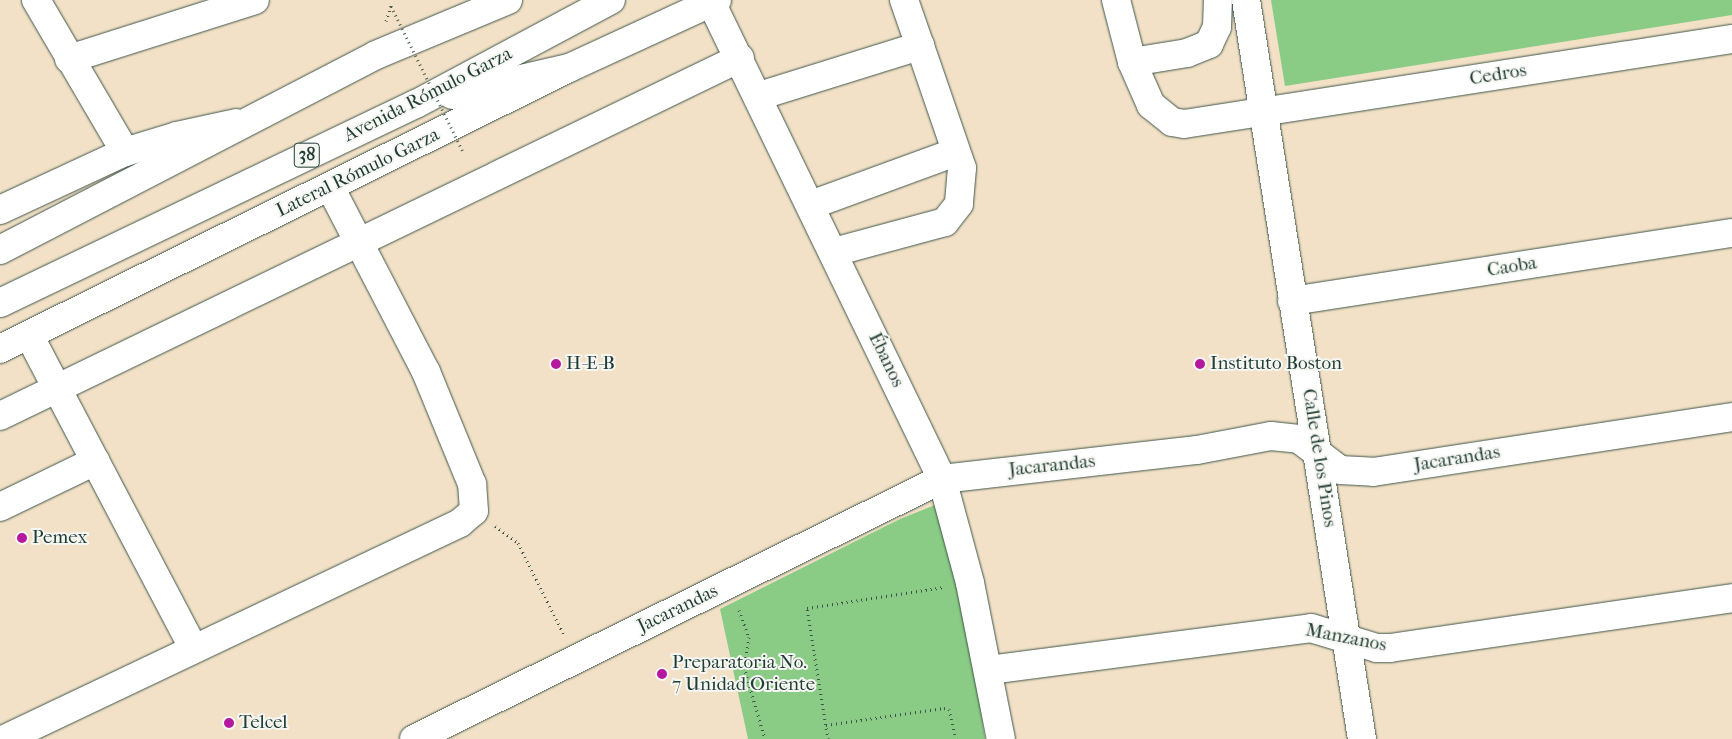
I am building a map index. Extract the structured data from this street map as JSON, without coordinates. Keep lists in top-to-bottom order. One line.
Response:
{"streets":{"street":["Cedros","Avenida Rómulo Garza","38","Lateral Rómulo Garza","Caoba","Ébanos","Calle de los Pinos","Jacarandas","Manzanos"]},"crossings":[["Cedros","Calle de los Pinos"],["Lateral Rómulo Garza","Ébanos"],["Caoba","Calle de los Pinos"],["Ébanos","Jacarandas"],["Ébanos","Manzanos"],["Calle de los Pinos","Jacarandas"],["Calle de los Pinos","Manzanos"]],"places":["H-E-B","Instituto Boston","Pemex","Preparatoria No. 7 Unidad Oriente","Telcel"]}
